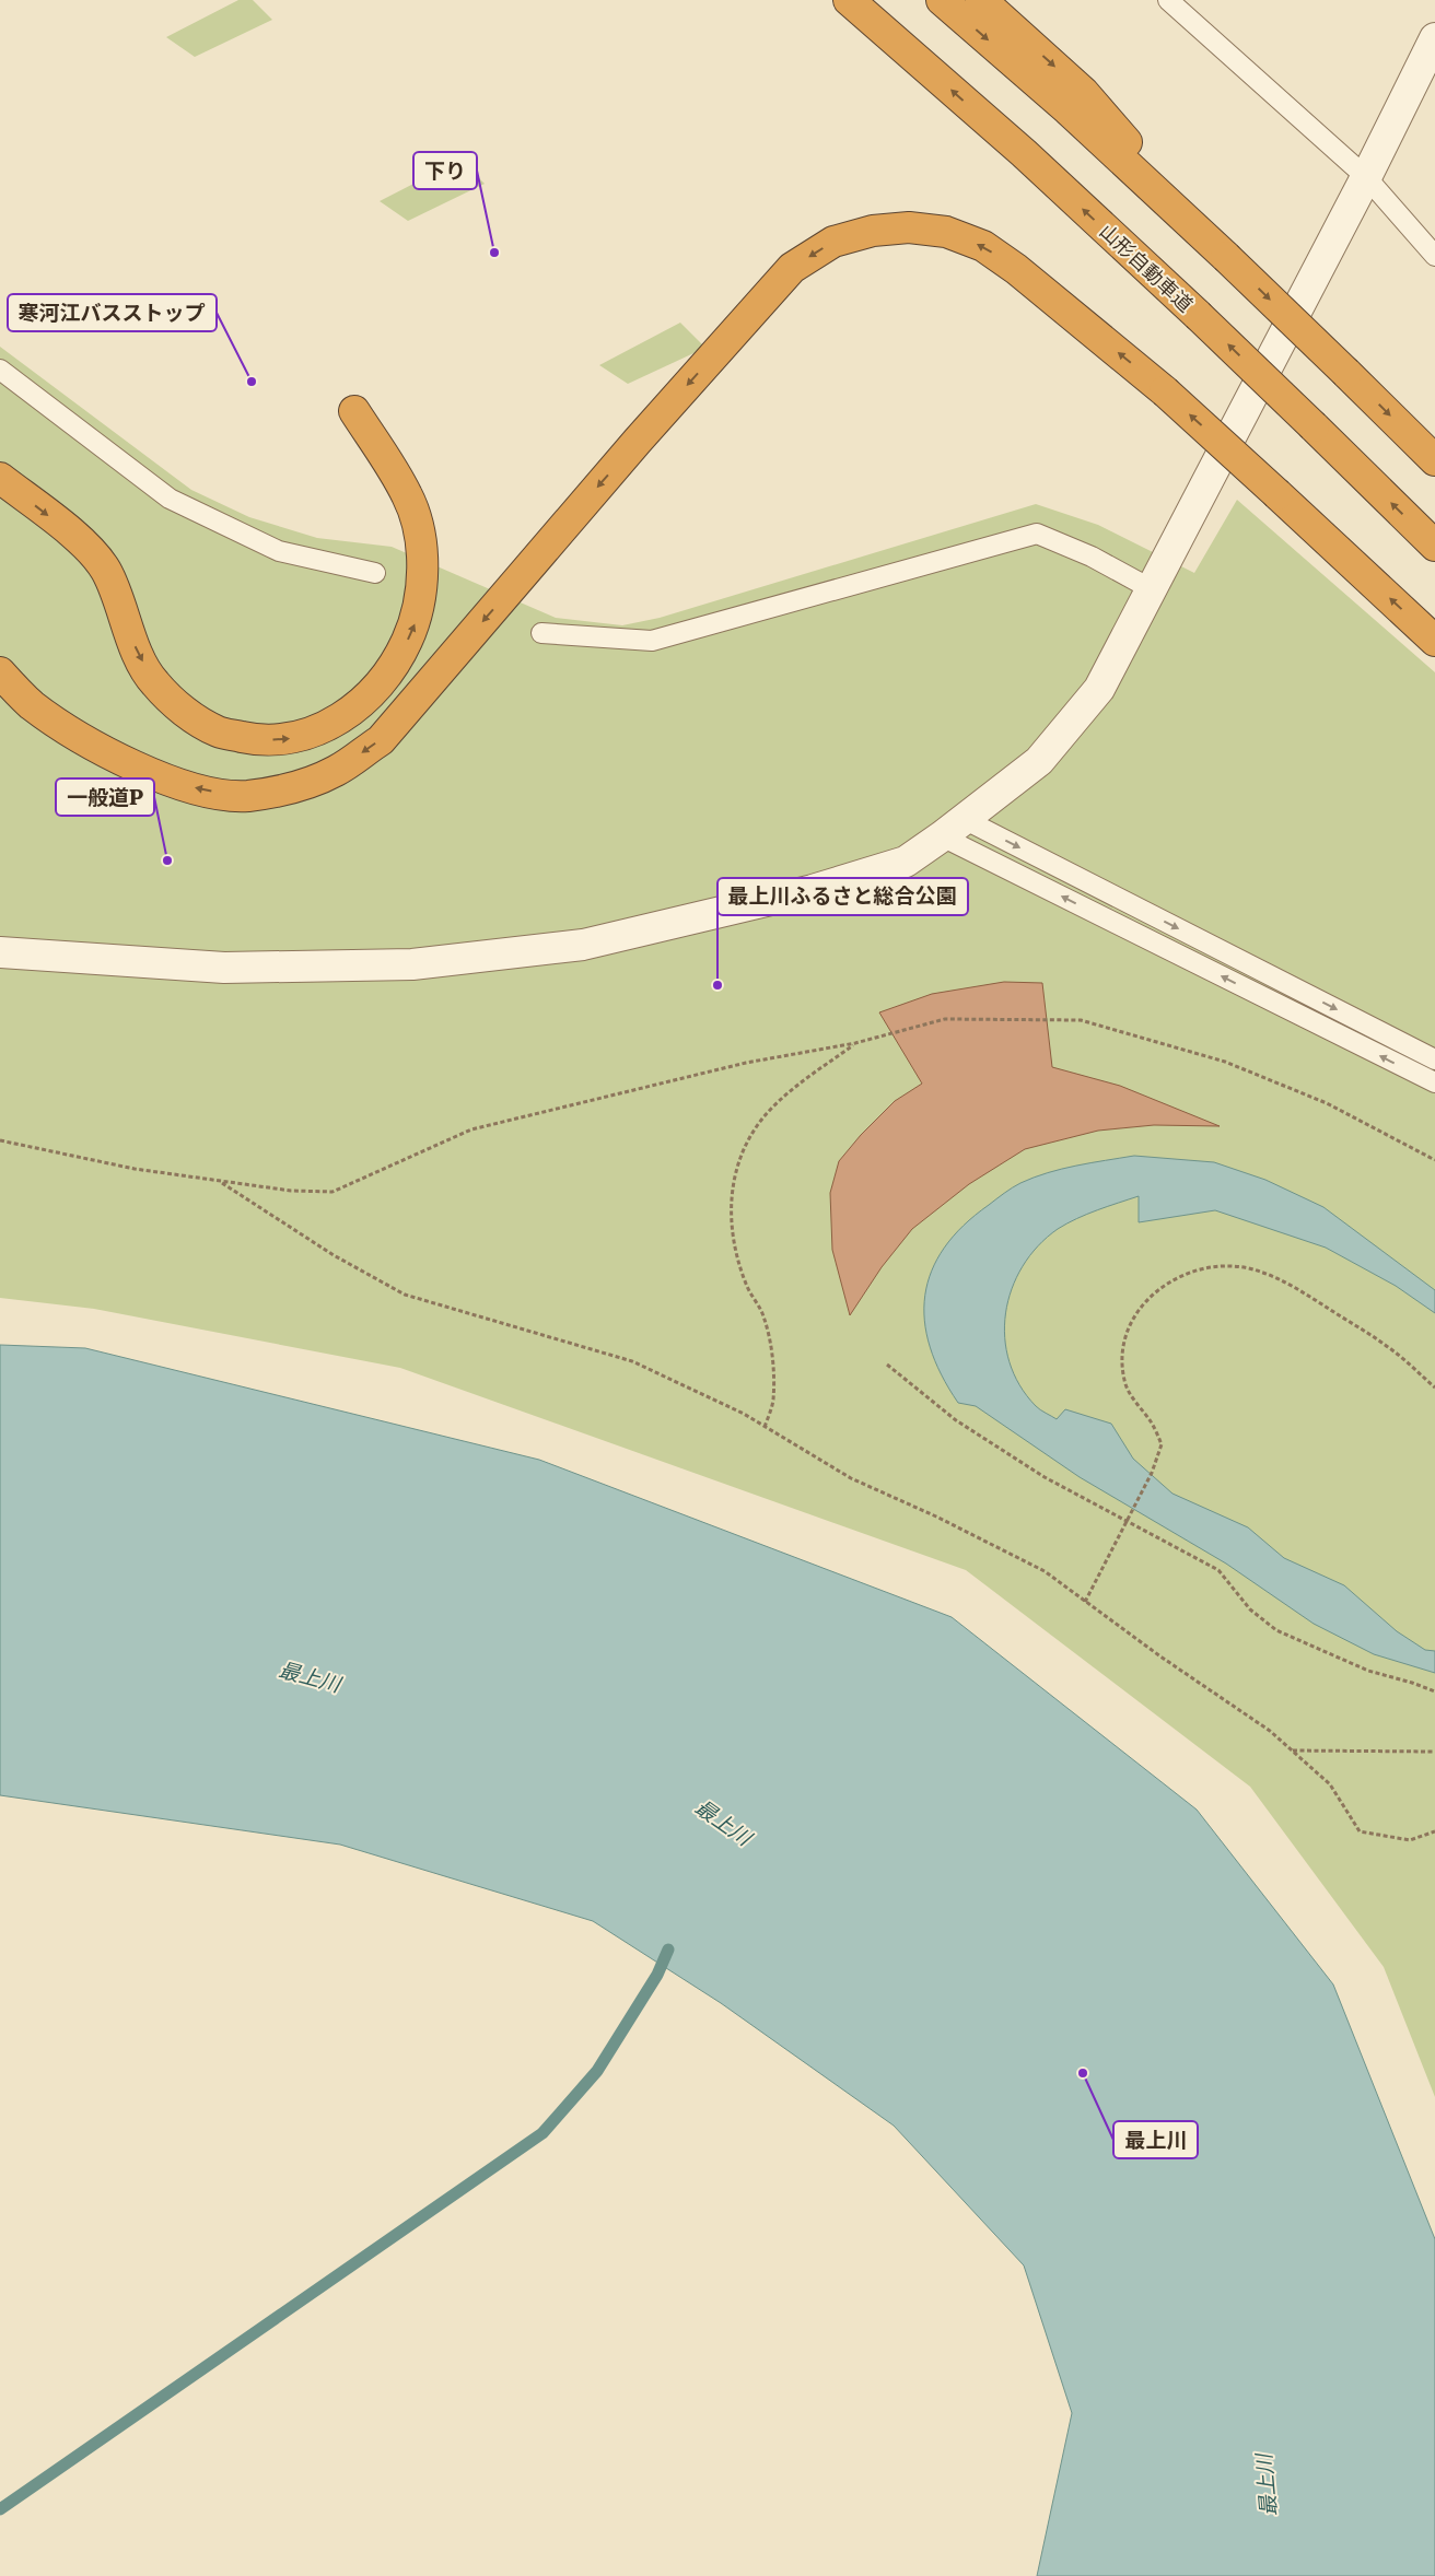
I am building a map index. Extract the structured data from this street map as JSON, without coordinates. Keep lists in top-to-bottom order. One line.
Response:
{"streets":{"highway":["山形自動車道"]},"water":["最上川"],"places":["下り","寒河江バスストップ","一般道P","最上川ふるさと総合公園","最上川"]}
